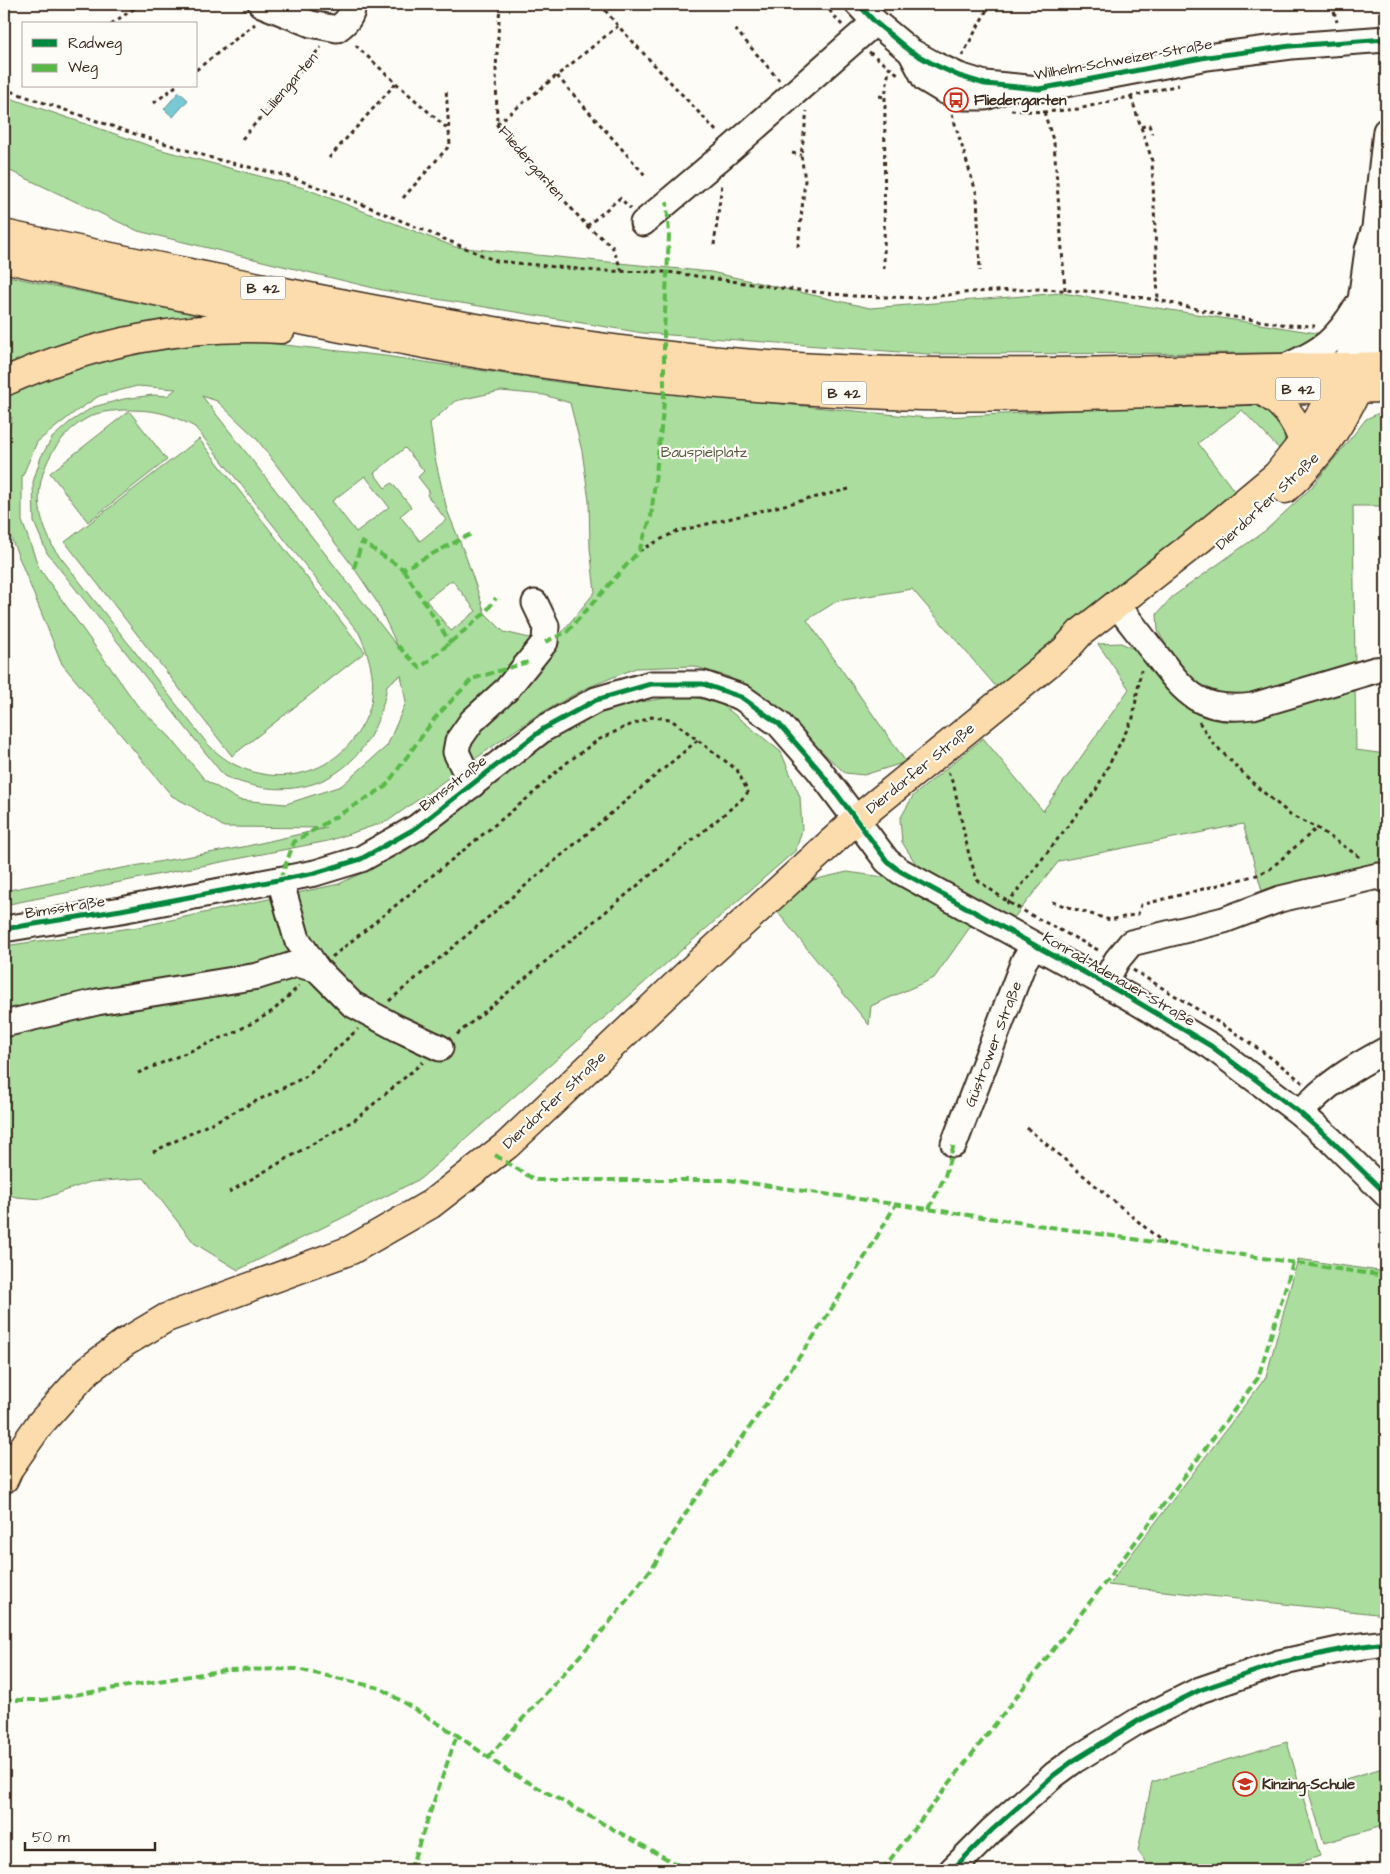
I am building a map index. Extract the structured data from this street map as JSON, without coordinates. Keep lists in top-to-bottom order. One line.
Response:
{"streets":{"main road":["B 42","Dierdorfer Straße"],"street":["Wilhelm-Schweizer-Straße","Bimsstraße","Konrad-Adenauer-Straße","Güstrower Straße"],"path":["Liliengarten","Fliedergarten"]},"crossings":[["B 42","Dierdorfer Straße"],["Dierdorfer Straße","Bimsstraße"],["Dierdorfer Straße","Konrad-Adenauer-Straße"],["Bimsstraße","Konrad-Adenauer-Straße"],["Konrad-Adenauer-Straße","Güstrower Straße"]],"parks":["Bauspielplatz"],"places":{"bus stop":["Fliedergarten"],"school or university":["Kinzing-Schule"]},"legend":["Radweg","Weg"],"scale_bar":"50 m"}
